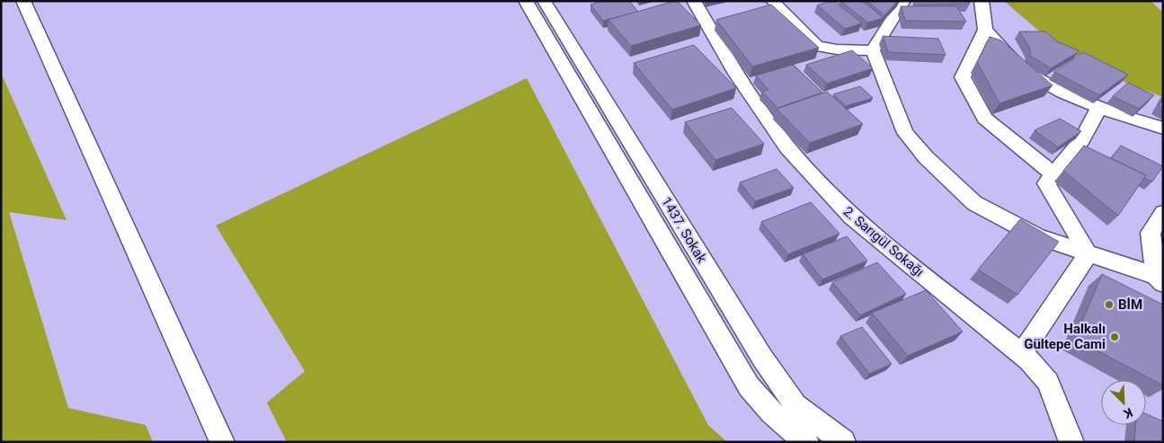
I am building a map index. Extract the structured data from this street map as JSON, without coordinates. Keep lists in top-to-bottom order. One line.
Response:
{"streets":{"street":["1437. Sokak","2. Sarıgül Sokağı"]},"places":["BİM","Halkalı Gültepe Cami"],"north":"bottom right"}
